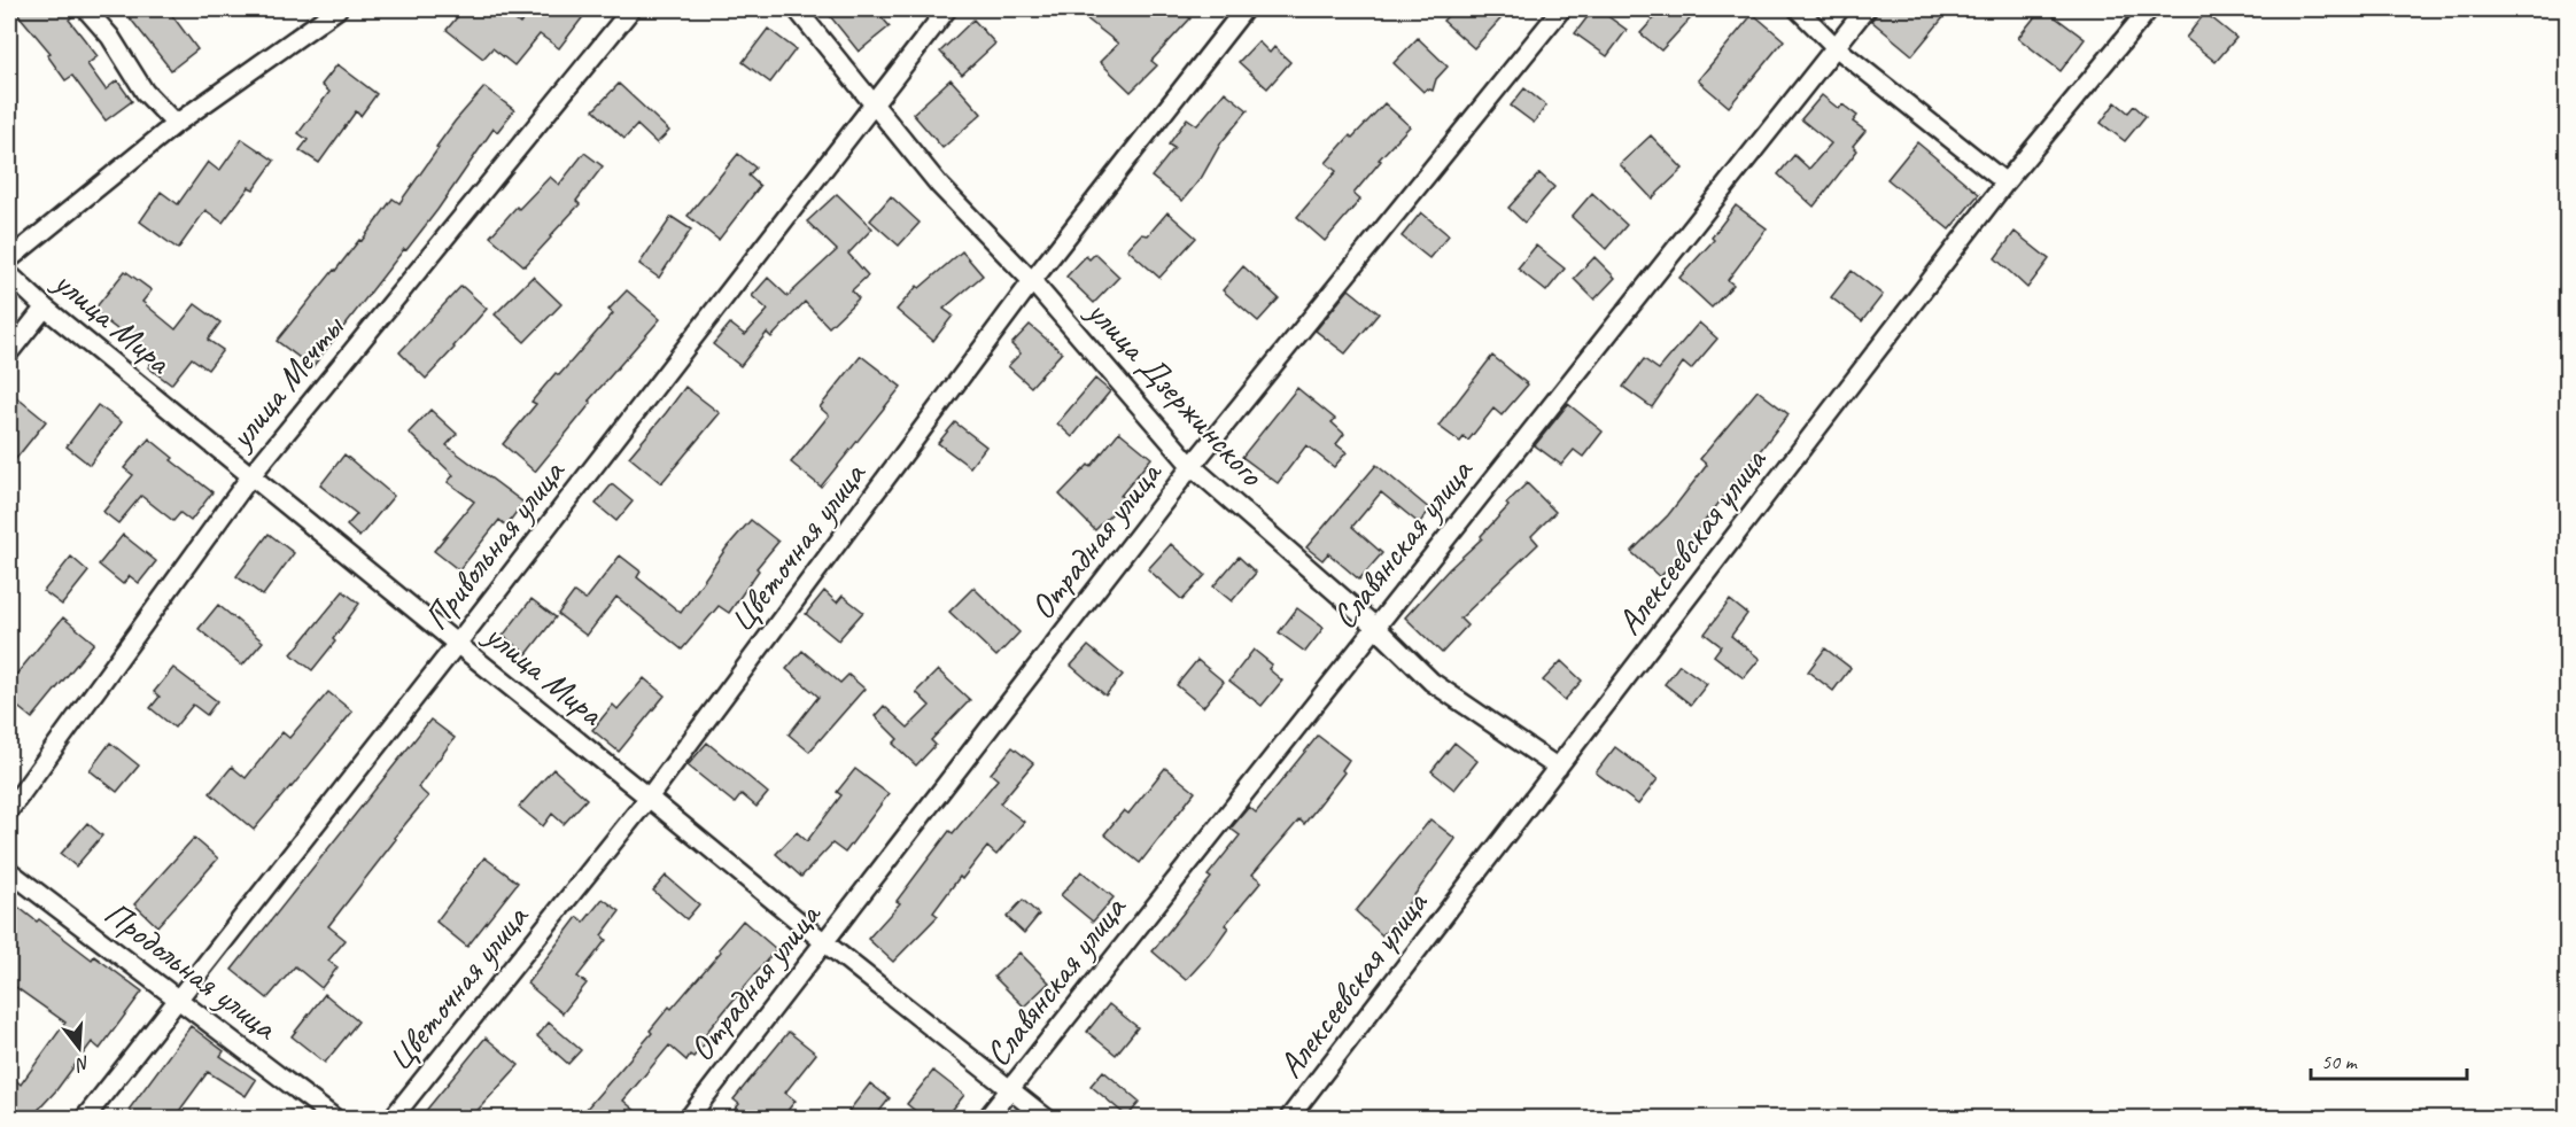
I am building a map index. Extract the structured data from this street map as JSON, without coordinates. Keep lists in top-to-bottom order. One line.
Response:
{"streets":{"street":["улица Мира","улица Мечты","улица Дзержинского","Отрадная улица","Алексеевская улица","Славянская улица","Привольная улица","Цветочная улица","Продольная улица"]},"crossings":[["улица Мира","улица Мечты"],["улица Мира","Отрадная улица"],["улица Мира","Славянская улица"],["улица Мира","Привольная улица"],["улица Мира","Цветочная улица"],["улица Дзержинского","Отрадная улица"],["улица Дзержинского","Алексеевская улица"],["улица Дзержинского","Славянская улица"],["улица Дзержинского","Привольная улица"],["улица Дзержинского","Цветочная улица"],["Привольная улица","Продольная улица"]],"scale_bar":"50 m","north":"bottom"}
